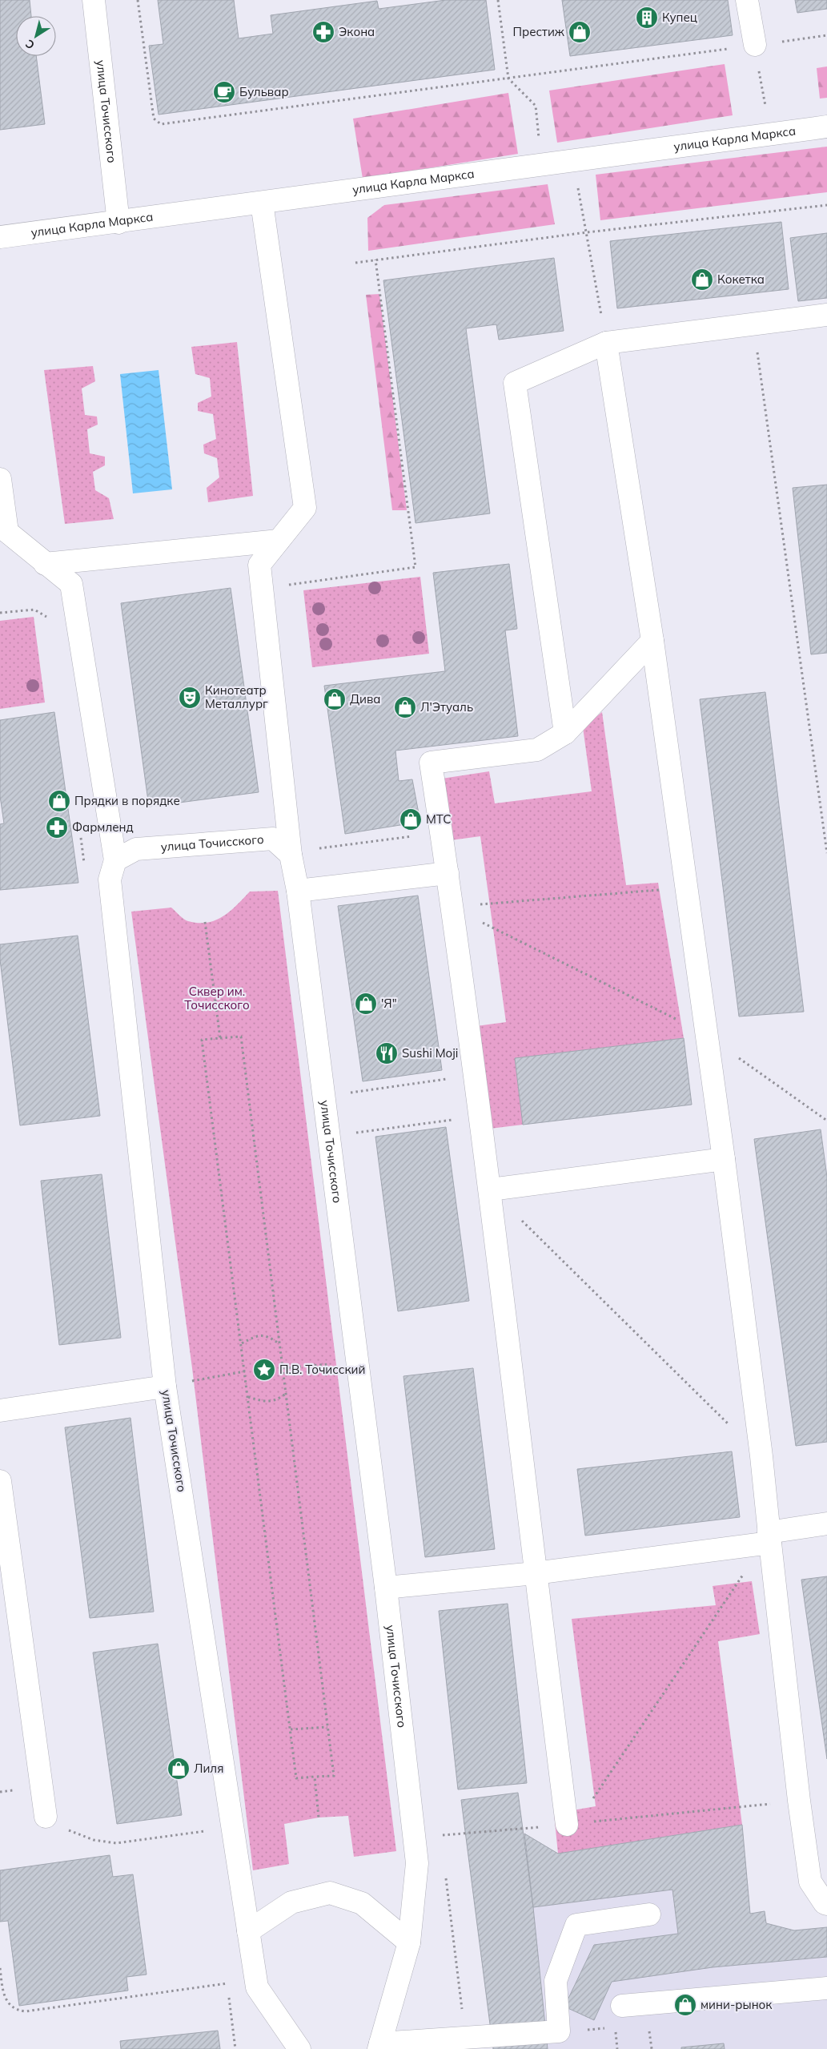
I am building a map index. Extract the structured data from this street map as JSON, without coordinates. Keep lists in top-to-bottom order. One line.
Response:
{"streets":{"street":["улица Точисского","улица Карла Маркса"]},"crossings":[["улица Точисского","улица Карла Маркса"]],"parks":["Сквер им. Точисского"],"places":{"building":["Купец"],"pharmacy":["Экона","Фармленд"],"shop":["Престиж","Кокетка","Дива","Л'Этуаль","Прядки в порядке","МТС","'Я\"","Лиля","мини-рынок"],"cafe":["Бульвар"],"theatre":["Кинотеатр Металлург"],"restaurant":["Sushi Moji"],"place":["П.В. Точисский"]},"north":"bottom left"}
